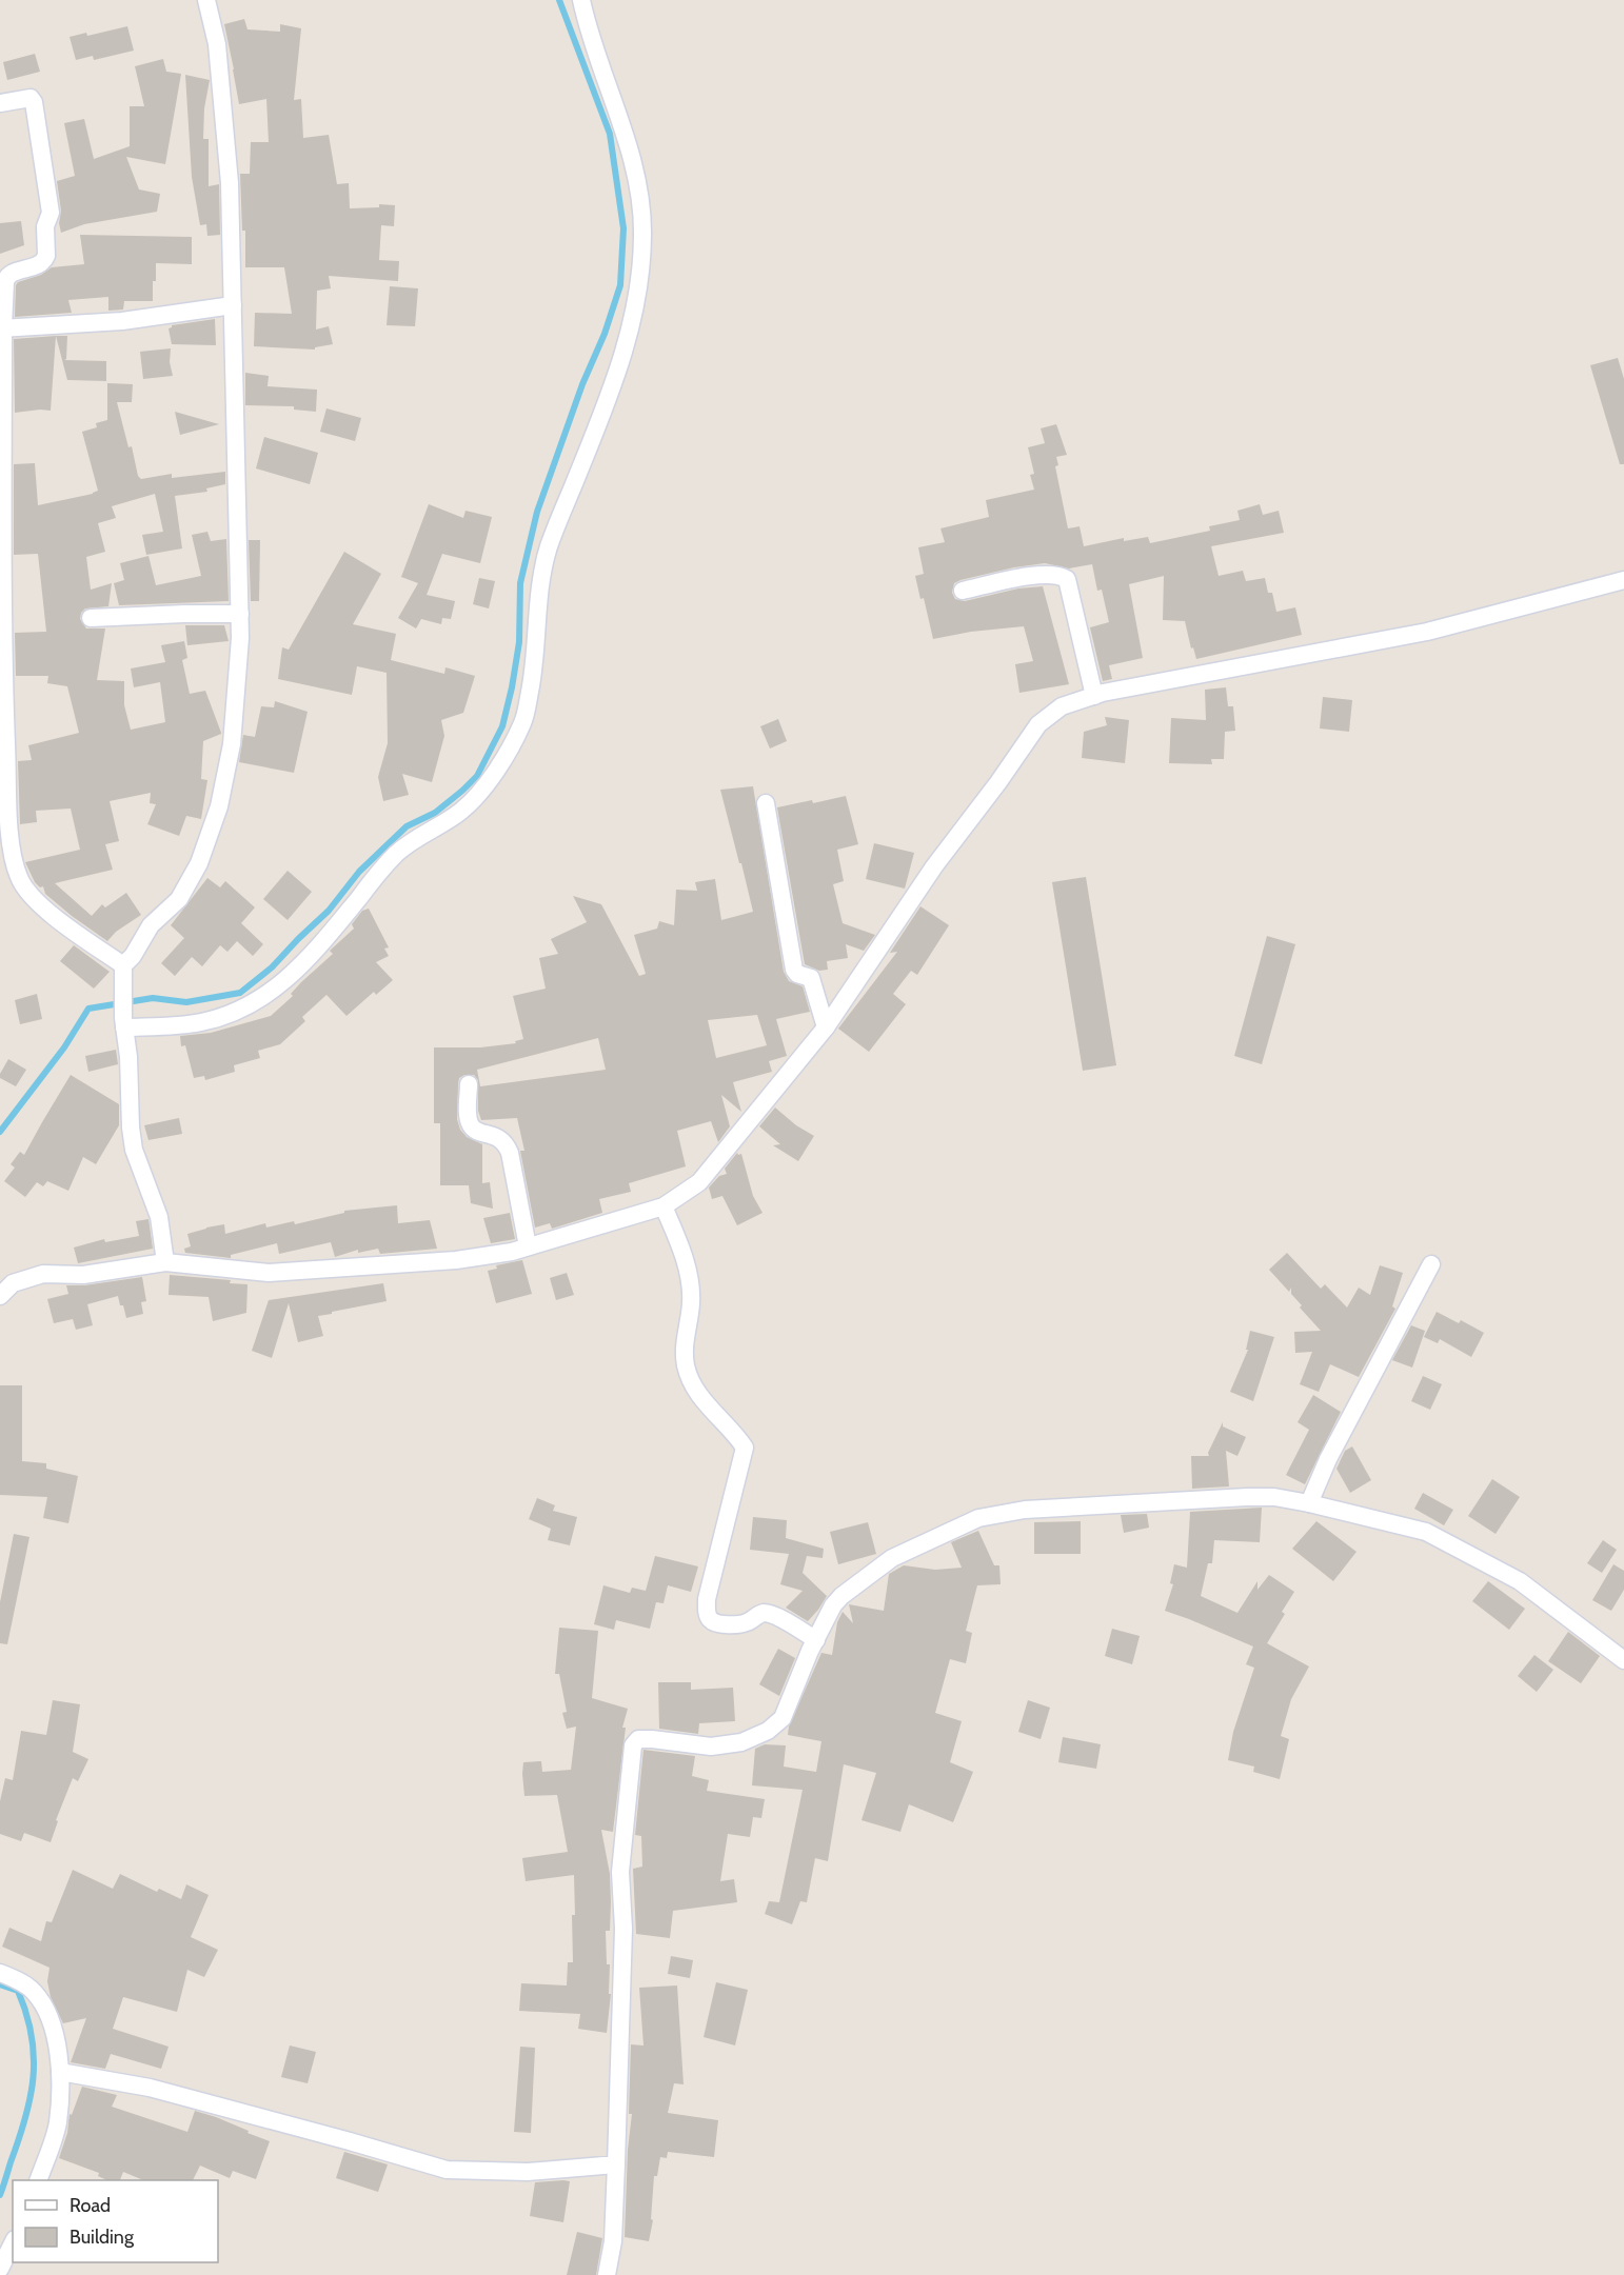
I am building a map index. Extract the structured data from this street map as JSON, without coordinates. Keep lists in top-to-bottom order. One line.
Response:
{"legend":["Road","Building"]}
